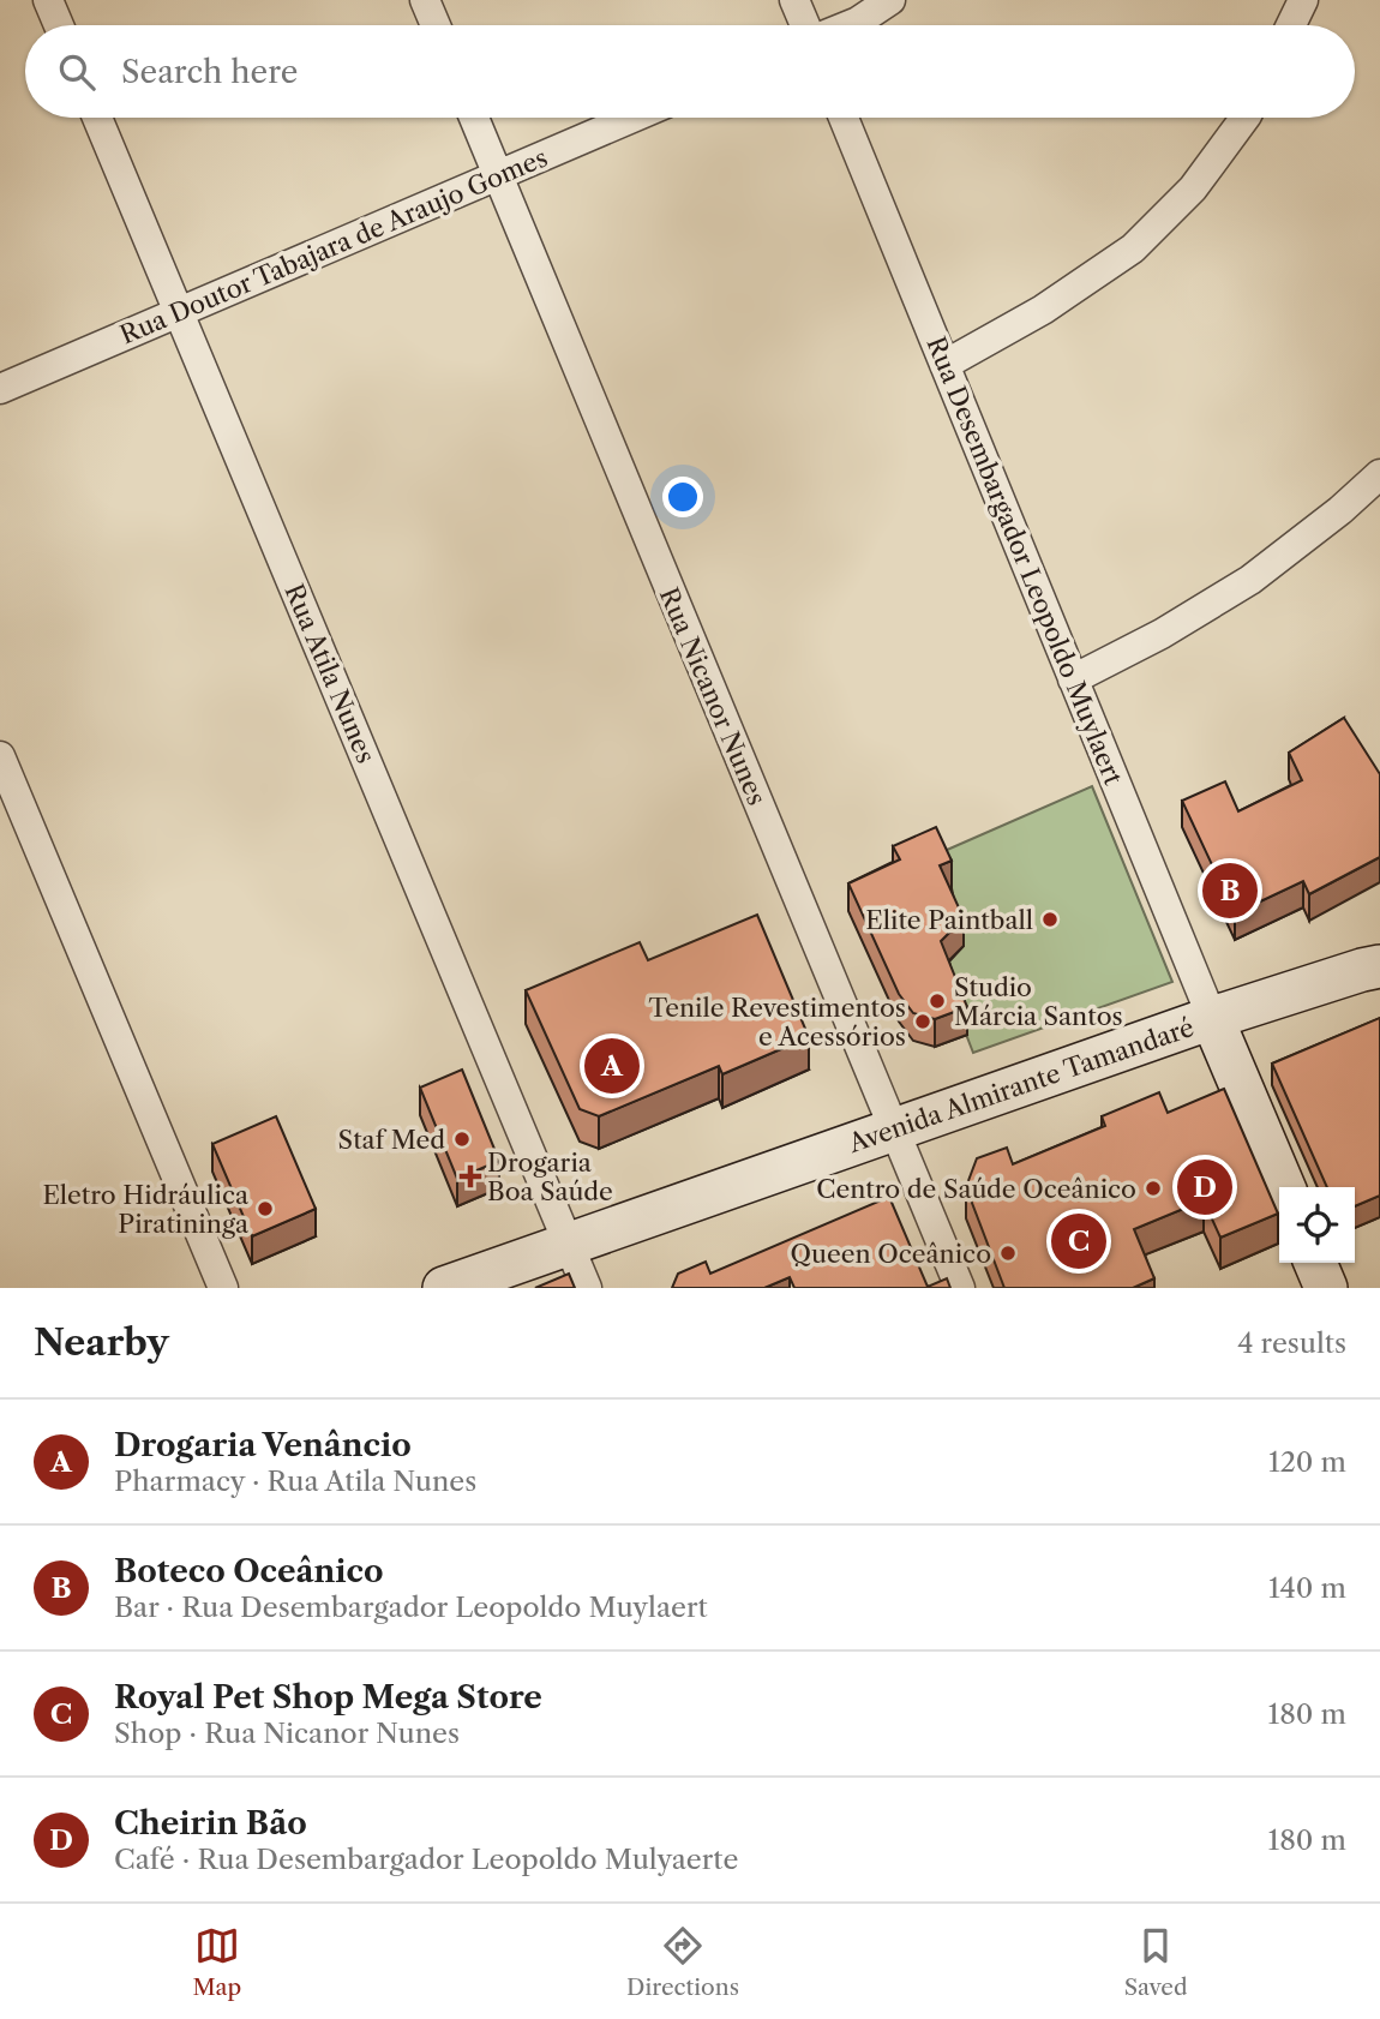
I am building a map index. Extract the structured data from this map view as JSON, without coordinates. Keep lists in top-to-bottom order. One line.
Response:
{"streets":{"street":["Rua Doutor Tabajara de Araujo Gomes","Rua Desembargador Leopoldo Muylaert","Rua Atila Nunes","Rua Nicanor Nunes","Avenida Almirante Tamandaré"]},"crossings":[["Rua Doutor Tabajara de Araujo Gomes","Rua Atila Nunes"],["Rua Doutor Tabajara de Araujo Gomes","Rua Nicanor Nunes"],["Rua Desembargador Leopoldo Muylaert","Avenida Almirante Tamandaré"],["Rua Atila Nunes","Avenida Almirante Tamandaré"],["Rua Nicanor Nunes","Avenida Almirante Tamandaré"]],"places":{"other":["Elite Paintball","Studio Márcia Santos","Tenile Revestimentos e Acessórios","Staf Med","Centro de Saúde Oceânico","Eletro Hidráulica Piratininga","Queen Oceânico"],"health":["Drogaria Boa Saúde"]},"page":{"search":"Search here","pins":["B","A","D","C"],"heading":["Nearby","4 results"],"list":[{"mark":"A","name":"Drogaria Venâncio","note":"Pharmacy · Rua Atila Nunes","value":"120 m"},{"mark":"B","name":"Boteco Oceânico","note":"Bar · Rua Desembargador Leopoldo Muylaert","value":"140 m"},{"mark":"C","name":"Royal Pet Shop Mega Store","note":"Shop · Rua Nicanor Nunes","value":"180 m"},{"mark":"D","name":"Cheirin Bão","note":"Café · Rua Desembargador Leopoldo Mulyaerte","value":"180 m"}],"nav":["Map","Directions","Saved"]}}
